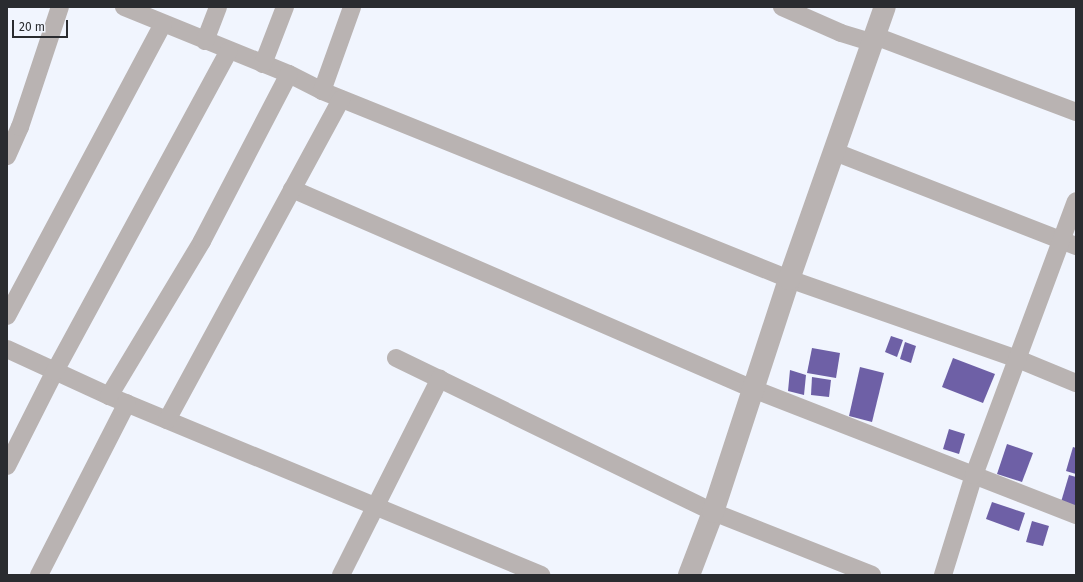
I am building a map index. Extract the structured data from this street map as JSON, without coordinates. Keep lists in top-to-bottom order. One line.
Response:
{"scale_bar":"20 m"}
